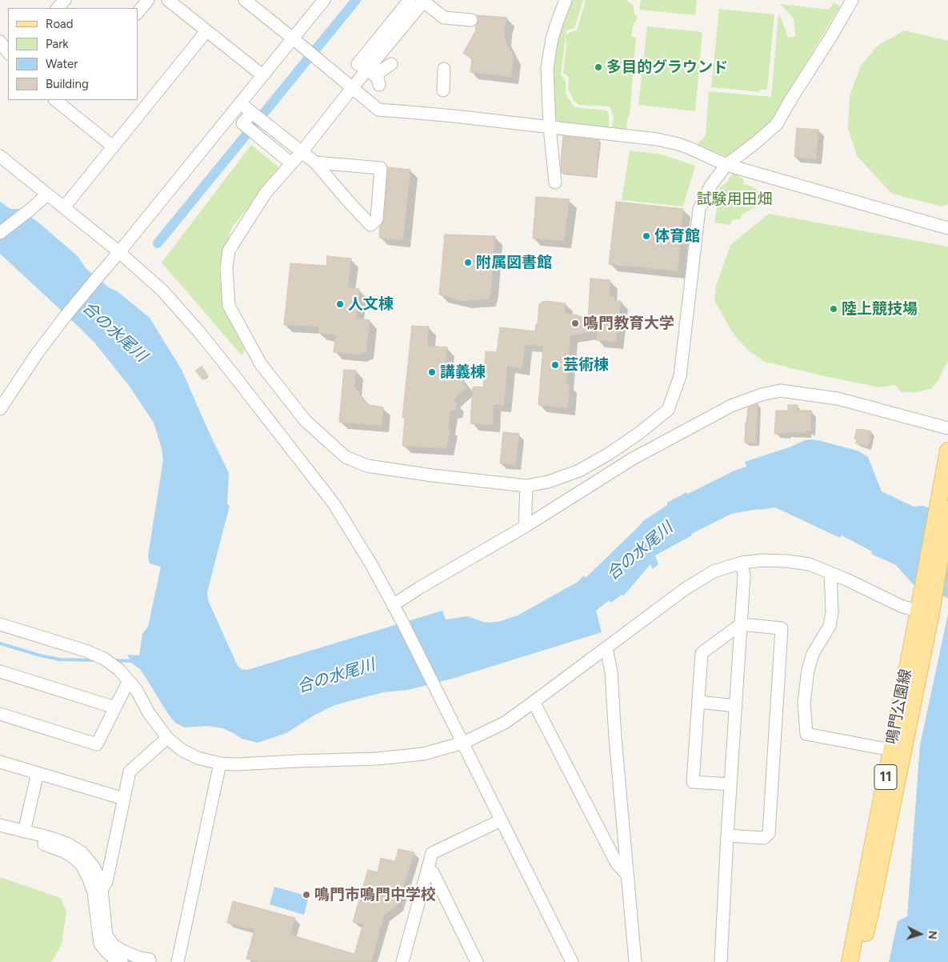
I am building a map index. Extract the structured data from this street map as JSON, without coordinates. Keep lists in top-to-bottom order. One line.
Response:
{"streets":{"main road":["鳴門公園線","11"]},"water":["合の水尾川"],"parks":["試験用田畑"],"places":["多目的グラウンド","体育館","附属図書館","人文棟","陸上競技場","鳴門教育大学","芸術棟","講義棟","鳴門市鳴門中学校"],"legend":["Road","Park","Water","Building"],"north":"right"}
